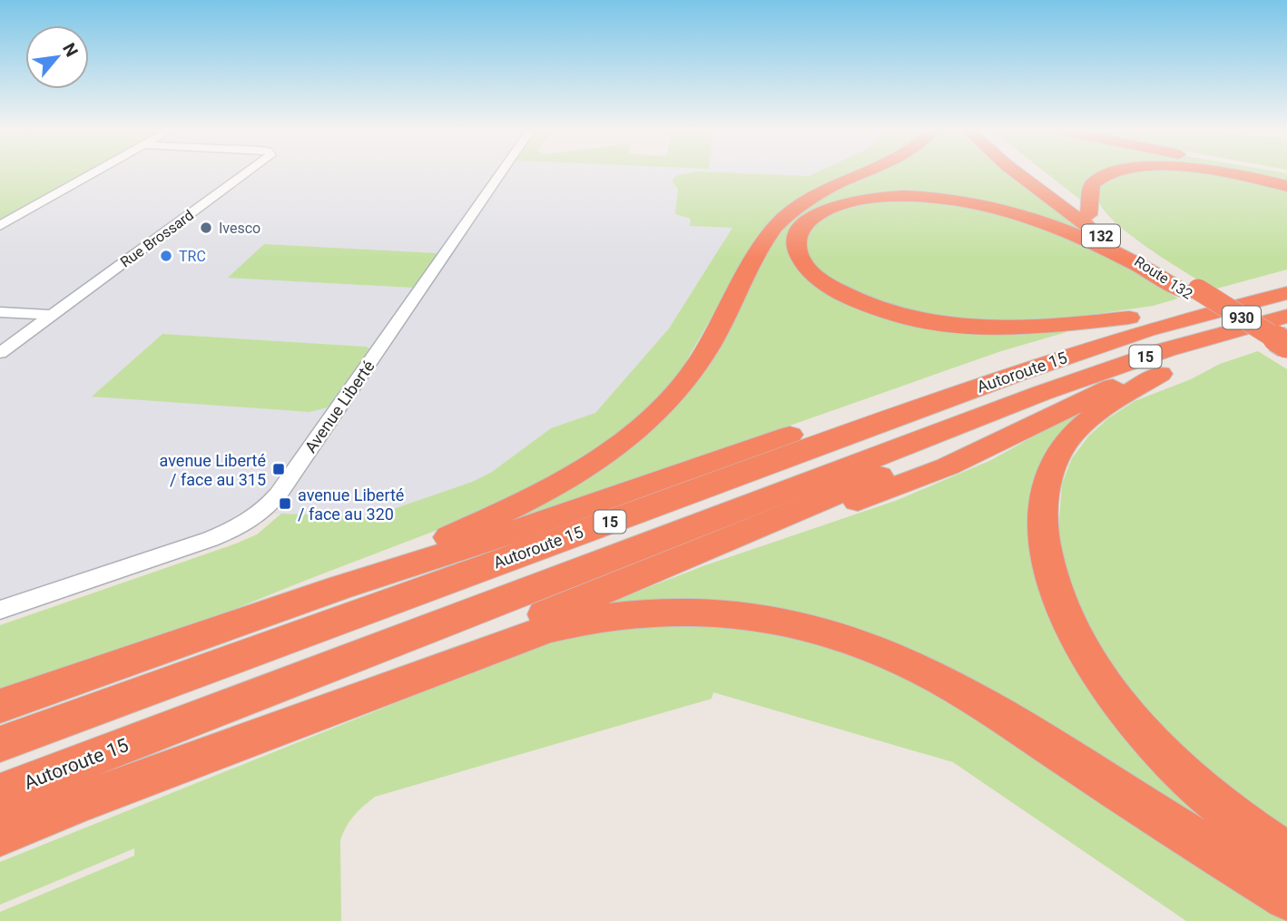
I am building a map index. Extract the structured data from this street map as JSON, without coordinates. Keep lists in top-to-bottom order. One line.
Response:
{"streets":{"highway":["132","Route 132","15","Autoroute 15"],"street":["Rue Brossard","Avenue Liberté"]},"crossings":[["15","Autoroute 15"]],"places":{"other":["Ivesco","TRC"],"transit":["avenue Liberté / face au 315","avenue Liberté / face au 320"]},"north":"top right"}
